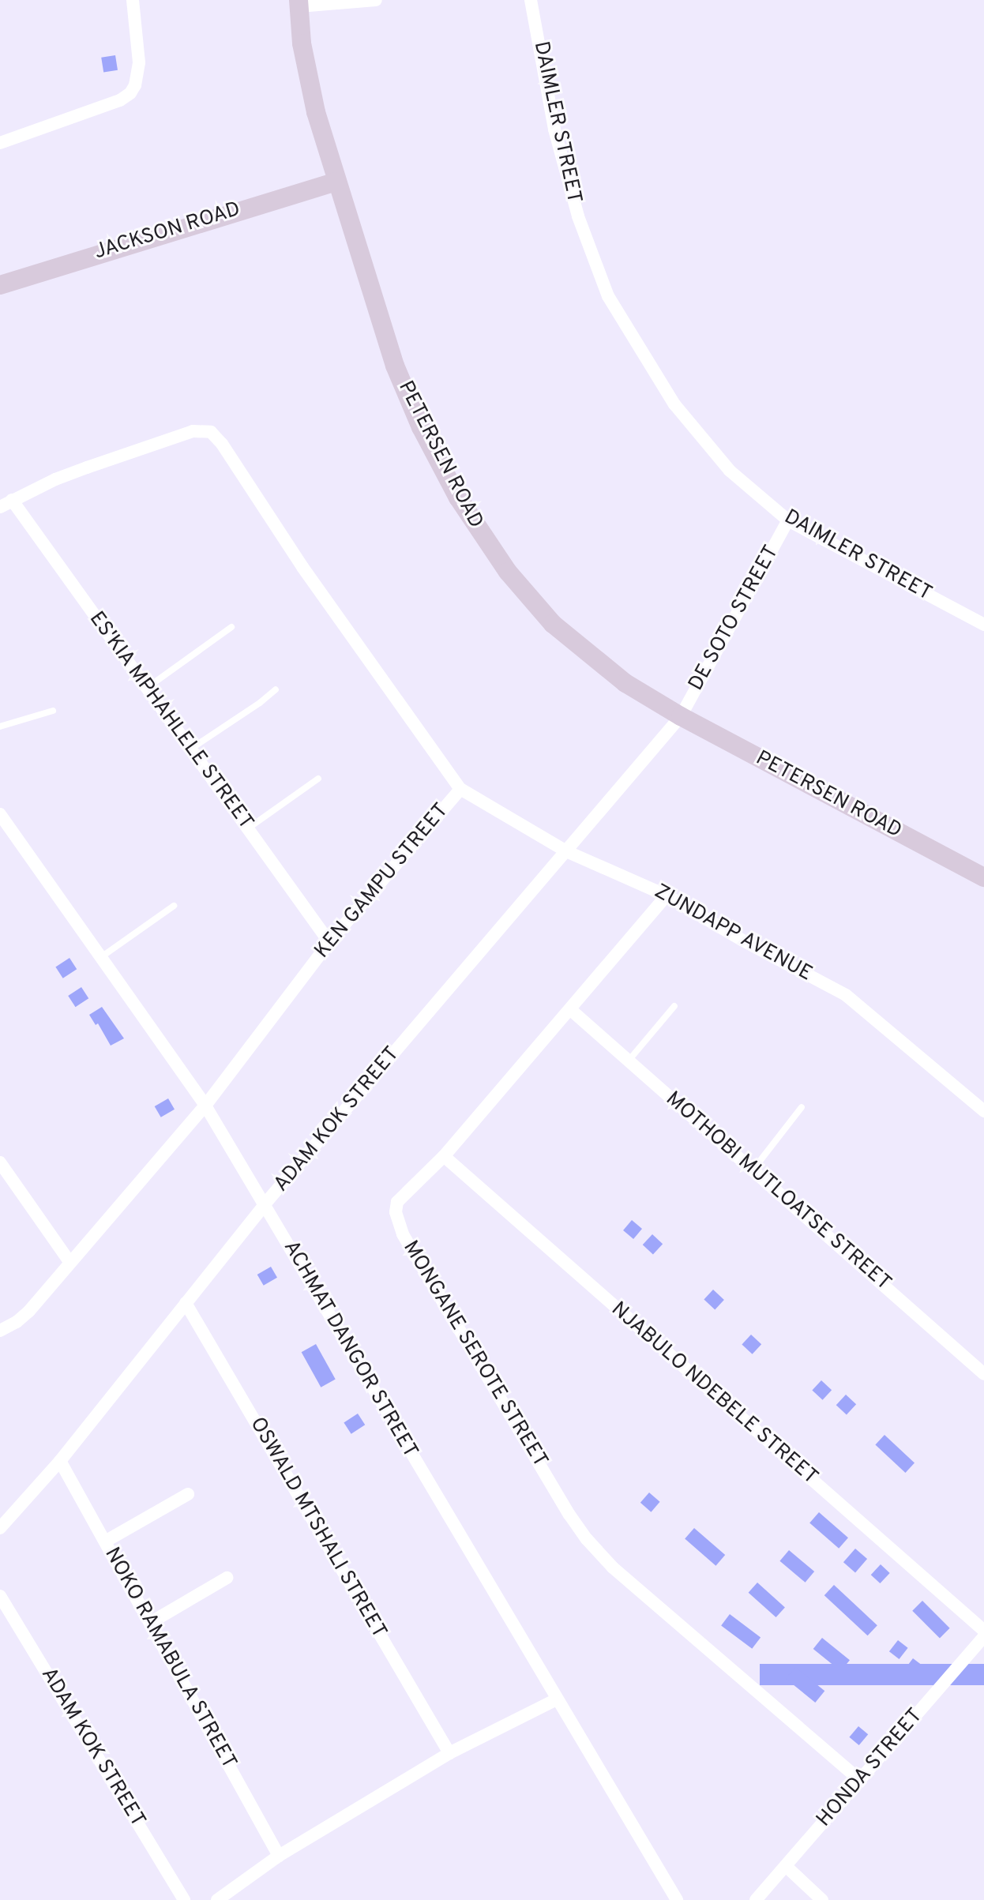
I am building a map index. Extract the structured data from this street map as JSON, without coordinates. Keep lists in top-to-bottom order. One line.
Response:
{"streets":{"street":["DAIMLER STREET","JACKSON ROAD","PETERSEN ROAD","DE SOTO STREET","ES'KIA MPHAHLELE STREET","KEN GAMPU STREET","ZUNDAPP AVENUE","ADAM KOK STREET","MOTHOBI MUTLOATSE STREET","ACHMAT DANGOR STREET","MONGANE SEROTE STREET","NJABULO NDEBELE STREET","OSWALD MTSHALI STREET","NOKO RAMABULA STREET","HONDA STREET"]},"crossings":[["DAIMLER STREET","DE SOTO STREET"],["JACKSON ROAD","PETERSEN ROAD"],["PETERSEN ROAD","DE SOTO STREET"],["PETERSEN ROAD","ADAM KOK STREET"],["DE SOTO STREET","ADAM KOK STREET"],["ES'KIA MPHAHLELE STREET","KEN GAMPU STREET"],["KEN GAMPU STREET","ZUNDAPP AVENUE"],["KEN GAMPU STREET","ACHMAT DANGOR STREET"],["ZUNDAPP AVENUE","ADAM KOK STREET"],["ZUNDAPP AVENUE","MONGANE SEROTE STREET"],["ADAM KOK STREET","ACHMAT DANGOR STREET"],["ADAM KOK STREET","OSWALD MTSHALI STREET"],["ADAM KOK STREET","NOKO RAMABULA STREET"],["MOTHOBI MUTLOATSE STREET","MONGANE SEROTE STREET"],["MONGANE SEROTE STREET","NJABULO NDEBELE STREET"],["MONGANE SEROTE STREET","HONDA STREET"]]}
